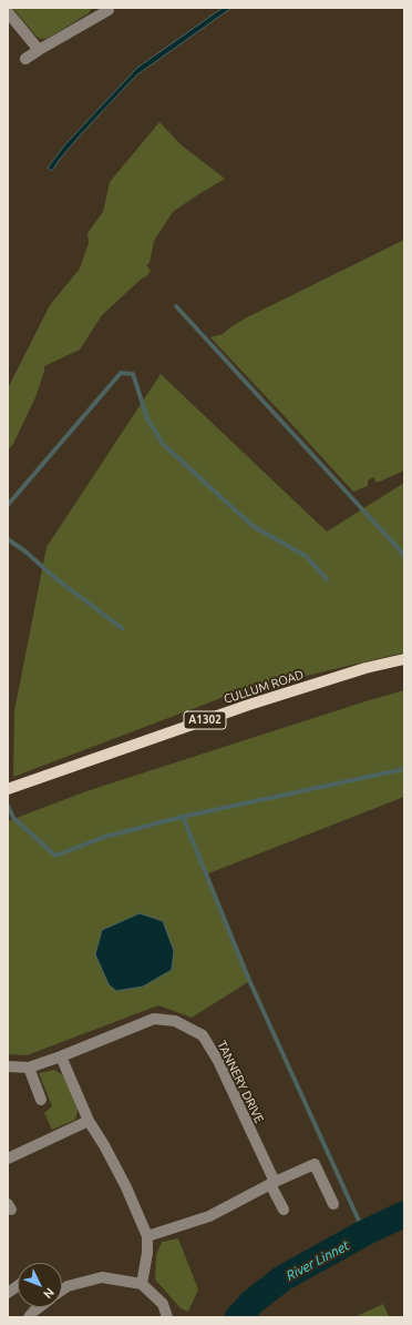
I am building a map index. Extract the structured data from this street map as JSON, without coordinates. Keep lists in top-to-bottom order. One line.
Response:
{"streets":{"main road":["CULLUM ROAD","A1302"],"street":["TANNERY DRIVE"]},"water":["River Linnet"],"north":"bottom right"}
